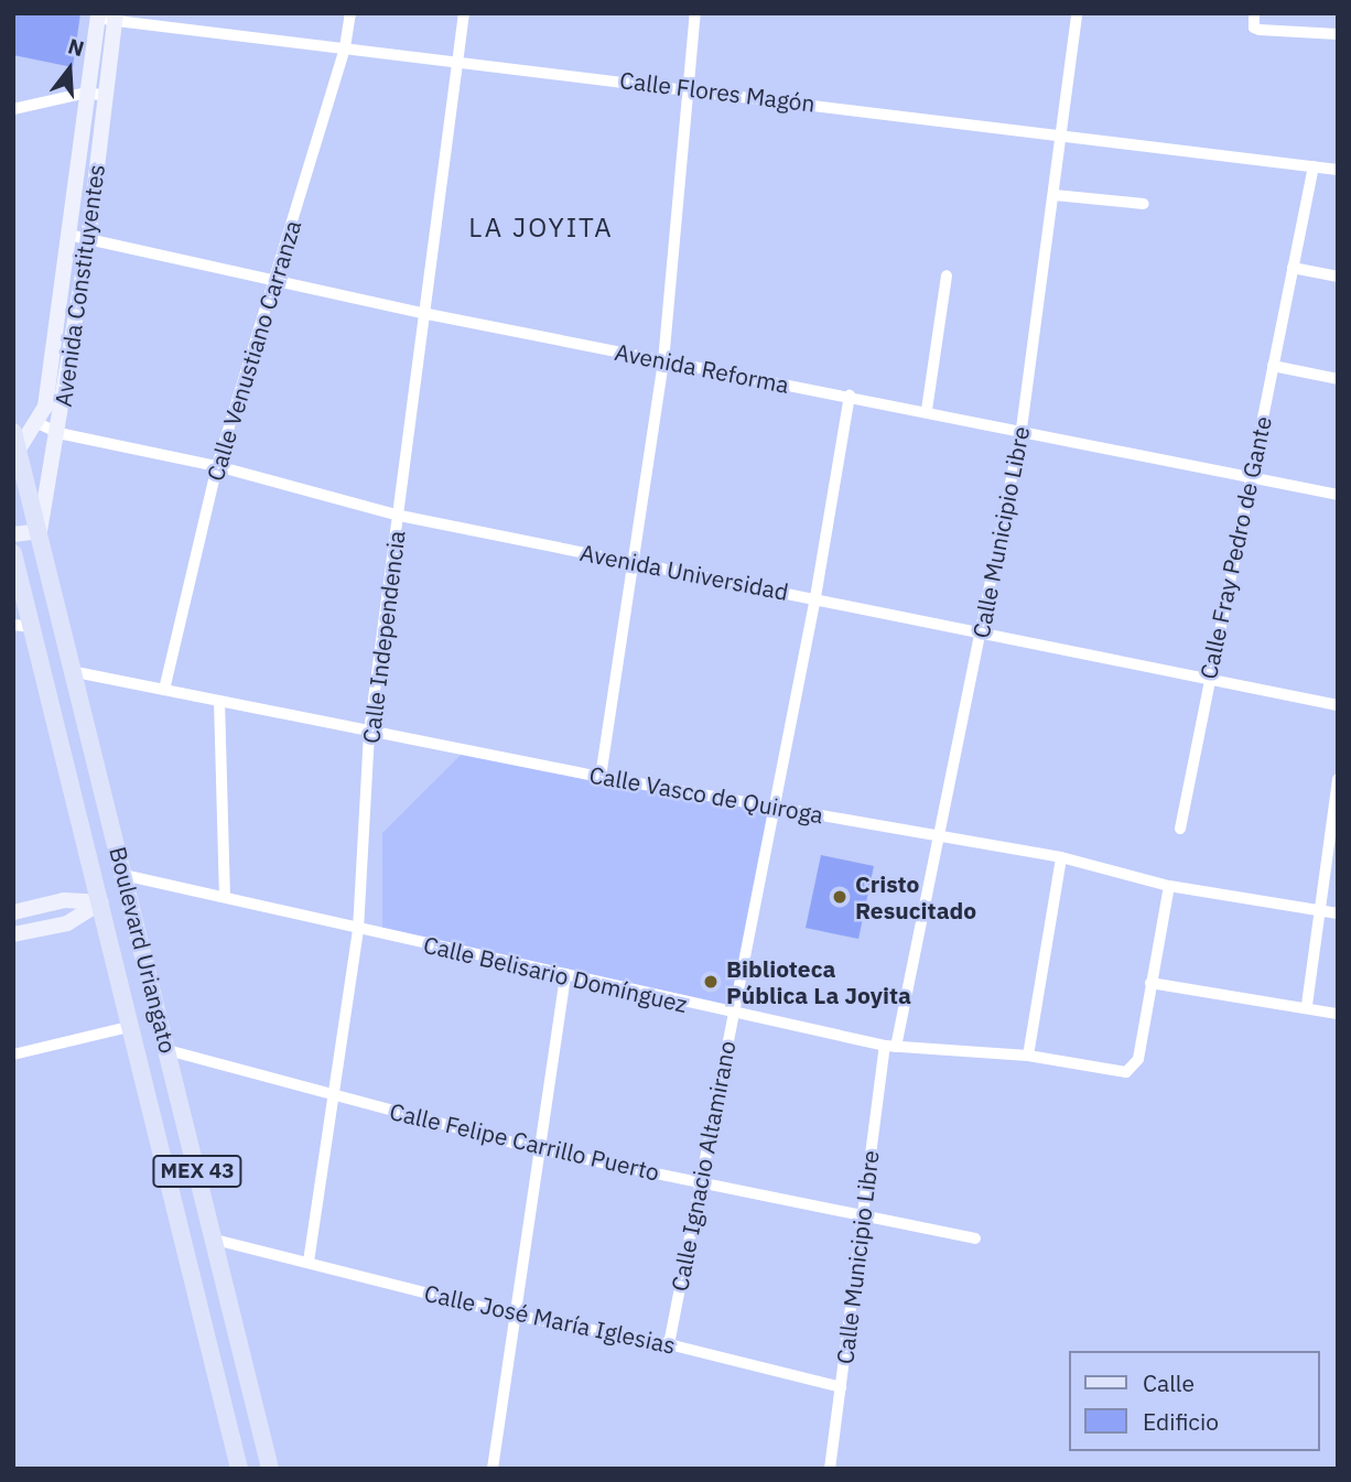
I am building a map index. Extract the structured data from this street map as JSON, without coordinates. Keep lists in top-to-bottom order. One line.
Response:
{"streets":{"main road":["Boulevard Uriangato","MEX 43"],"street":["Calle Flores Magón","Avenida Constituyentes","Calle Venustiano Carranza","Avenida Reforma","Calle Municipio Libre","Calle Fray Pedro de Gante","Avenida Universidad","Calle Independencia","Calle Vasco de Quiroga","Calle Belisario Domínguez","Calle Felipe Carrillo Puerto","Calle Ignacio Altamirano","Calle José María Iglesias"]},"crossings":[["Calle Flores Magón","Avenida Constituyentes"],["Calle Flores Magón","Calle Venustiano Carranza"],["Calle Flores Magón","Calle Municipio Libre"],["Calle Flores Magón","Calle Fray Pedro de Gante"],["Calle Flores Magón","Calle Independencia"],["Avenida Constituyentes","Avenida Reforma"],["Avenida Constituyentes","Avenida Universidad"],["Avenida Constituyentes","Boulevard Uriangato"],["Calle Venustiano Carranza","Avenida Reforma"],["Calle Venustiano Carranza","Avenida Universidad"],["Calle Venustiano Carranza","Calle Vasco de Quiroga"],["Avenida Reforma","Calle Municipio Libre"],["Avenida Reforma","Calle Fray Pedro de Gante"],["Avenida Reforma","Calle Independencia"],["Avenida Reforma","Calle Ignacio Altamirano"],["Calle Municipio Libre","Avenida Universidad"],["Calle Municipio Libre","Calle Vasco de Quiroga"],["Calle Municipio Libre","Calle Belisario Domínguez"],["Calle Municipio Libre","Calle Felipe Carrillo Puerto"],["Calle Municipio Libre","Calle José María Iglesias"],["Calle Fray Pedro de Gante","Avenida Universidad"],["Avenida Universidad","Calle Independencia"],["Avenida Universidad","Calle Ignacio Altamirano"],["Calle Independencia","Calle Vasco de Quiroga"],["Calle Independencia","Calle Belisario Domínguez"],["Calle Independencia","Calle Felipe Carrillo Puerto"],["Calle Independencia","Calle José María Iglesias"],["Calle Vasco de Quiroga","Boulevard Uriangato"],["Calle Vasco de Quiroga","Calle Ignacio Altamirano"],["Boulevard Uriangato","Calle Belisario Domínguez"],["Boulevard Uriangato","Calle Felipe Carrillo Puerto"],["Boulevard Uriangato","Calle José María Iglesias"],["Calle Belisario Domínguez","Calle Ignacio Altamirano"],["Calle Felipe Carrillo Puerto","Calle Ignacio Altamirano"],["Calle Ignacio Altamirano","Calle José María Iglesias"]],"districts":["LA JOYITA"],"places":["Cristo Resucitado","Biblioteca Pública La Joyita"],"legend":["Calle","Edificio"],"north":"top"}
